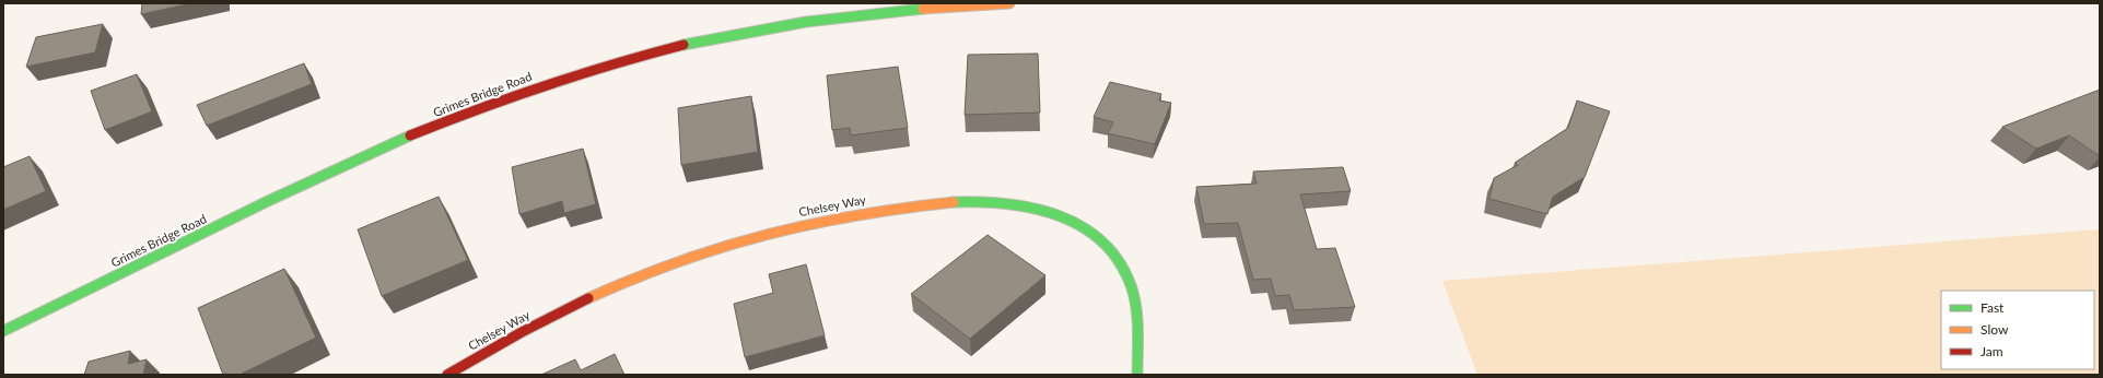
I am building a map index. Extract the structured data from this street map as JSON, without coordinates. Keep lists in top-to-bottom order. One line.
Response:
{"streets":{"street":["Grimes Bridge Road","Chelsey Way"]},"legend":["Fast","Slow","Jam"]}
